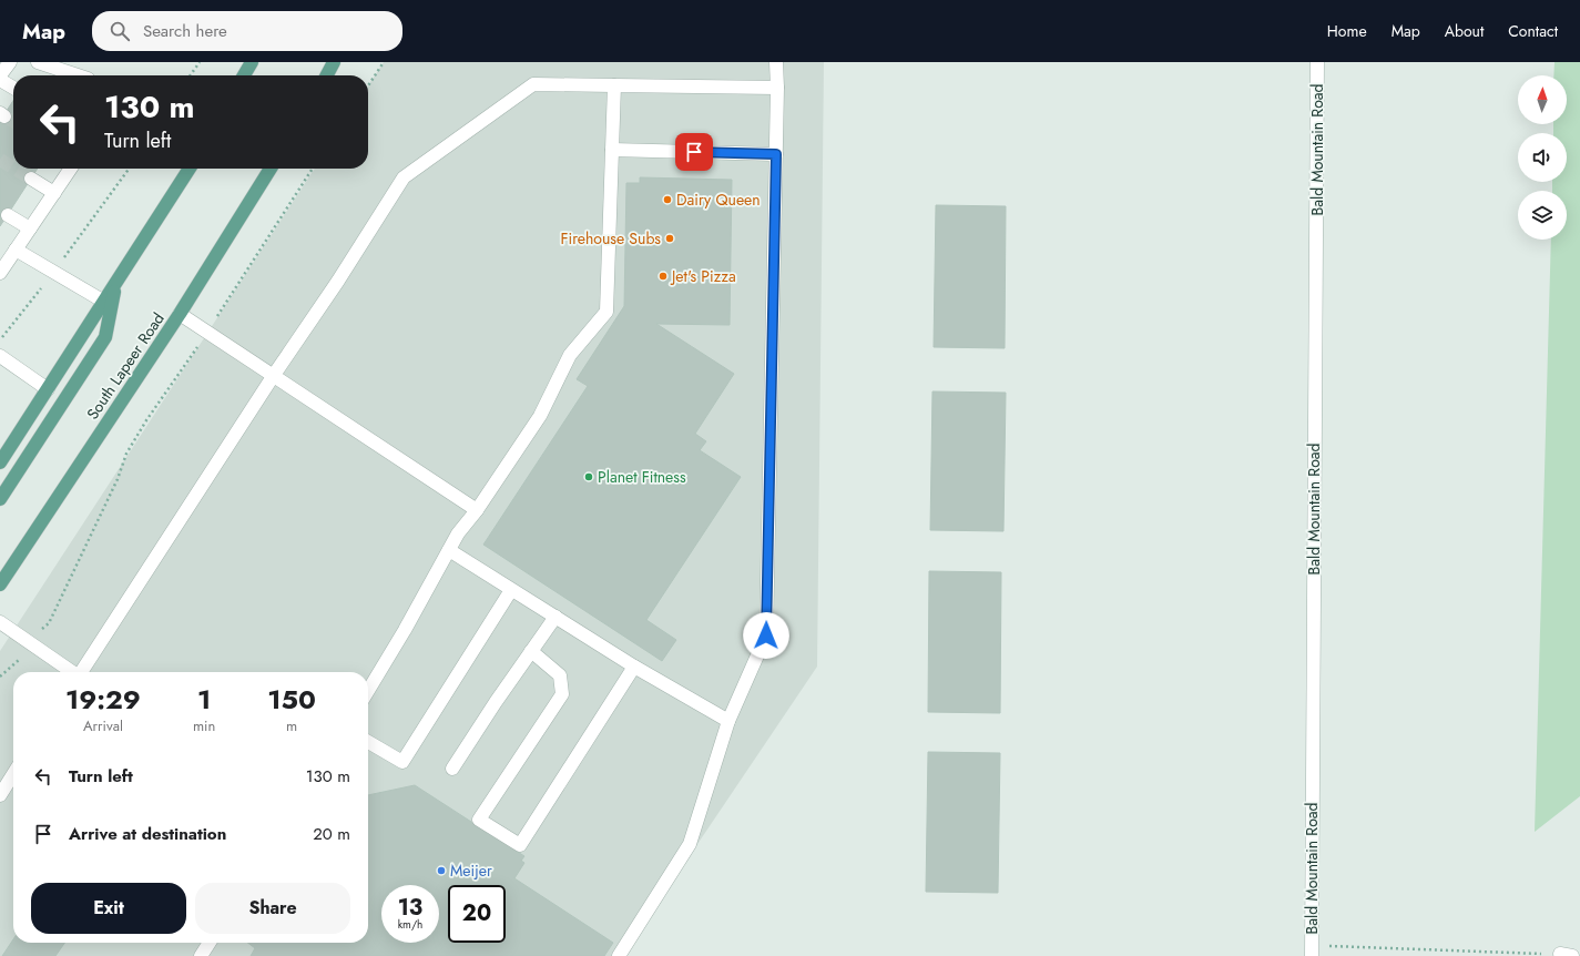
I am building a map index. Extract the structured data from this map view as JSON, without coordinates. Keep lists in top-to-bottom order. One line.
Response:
{"streets":{"main road":["South Lapeer Road"],"street":["Bald Mountain Road"]},"places":["Dairy Queen","Firehouse Subs","Jet's Pizza","Planet Fitness","Meijer"],"north":"top","page":{"header":"Map","search":"Search here","nav":["Home","Map","About","Contact"],"turn":["130 m","Turn left"],"eta":["19:29","Arrival","1","min","150","m"],"list":[{"name":"Turn left","value":"130 m"},{"name":"Arrive at destination","value":"20 m"}],"buttons":["Exit","Share"],"speed":"13 km/h","limit":"20"}}
